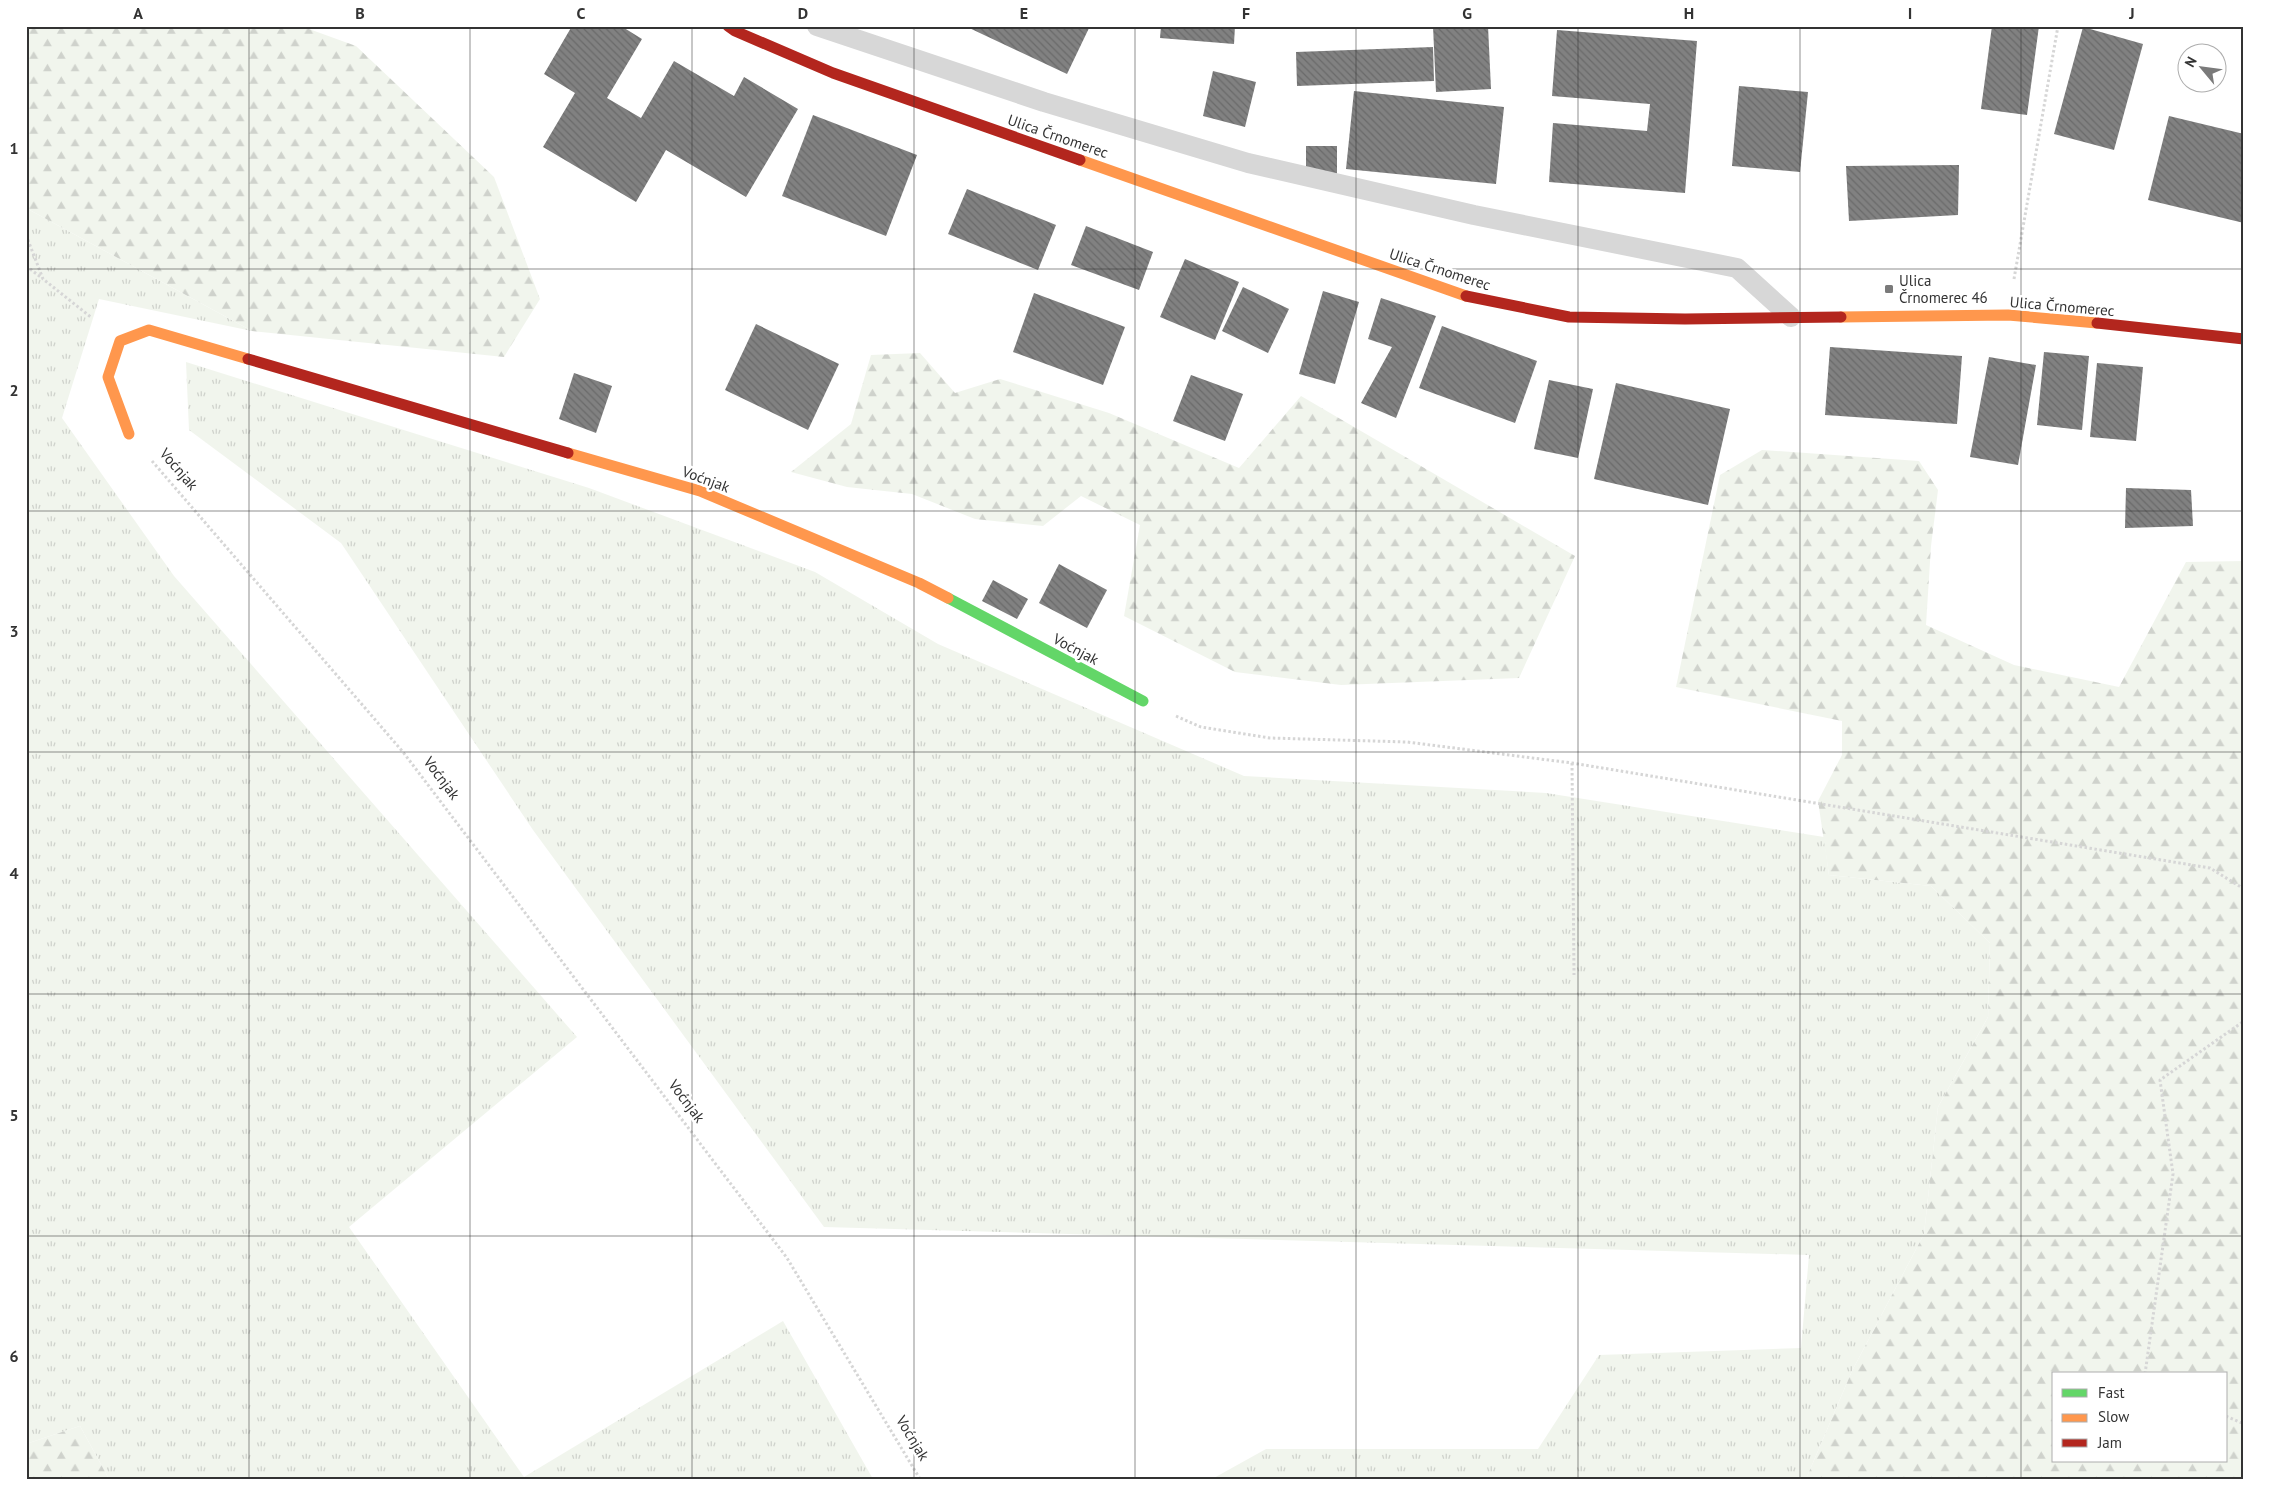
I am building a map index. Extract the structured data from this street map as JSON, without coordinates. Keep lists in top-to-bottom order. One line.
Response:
{"streets":{"street":["Ulica Črnomerec","Voćnjak"]},"places":{"transit":["Ulica Črnomerec 46"]},"legend":["Fast","Slow","Jam"],"north":"top left","grid":{"columns":["A","B","C","D","E","F","G","H","I","J"],"rows":["1","2","3","4","5","6"]}}
